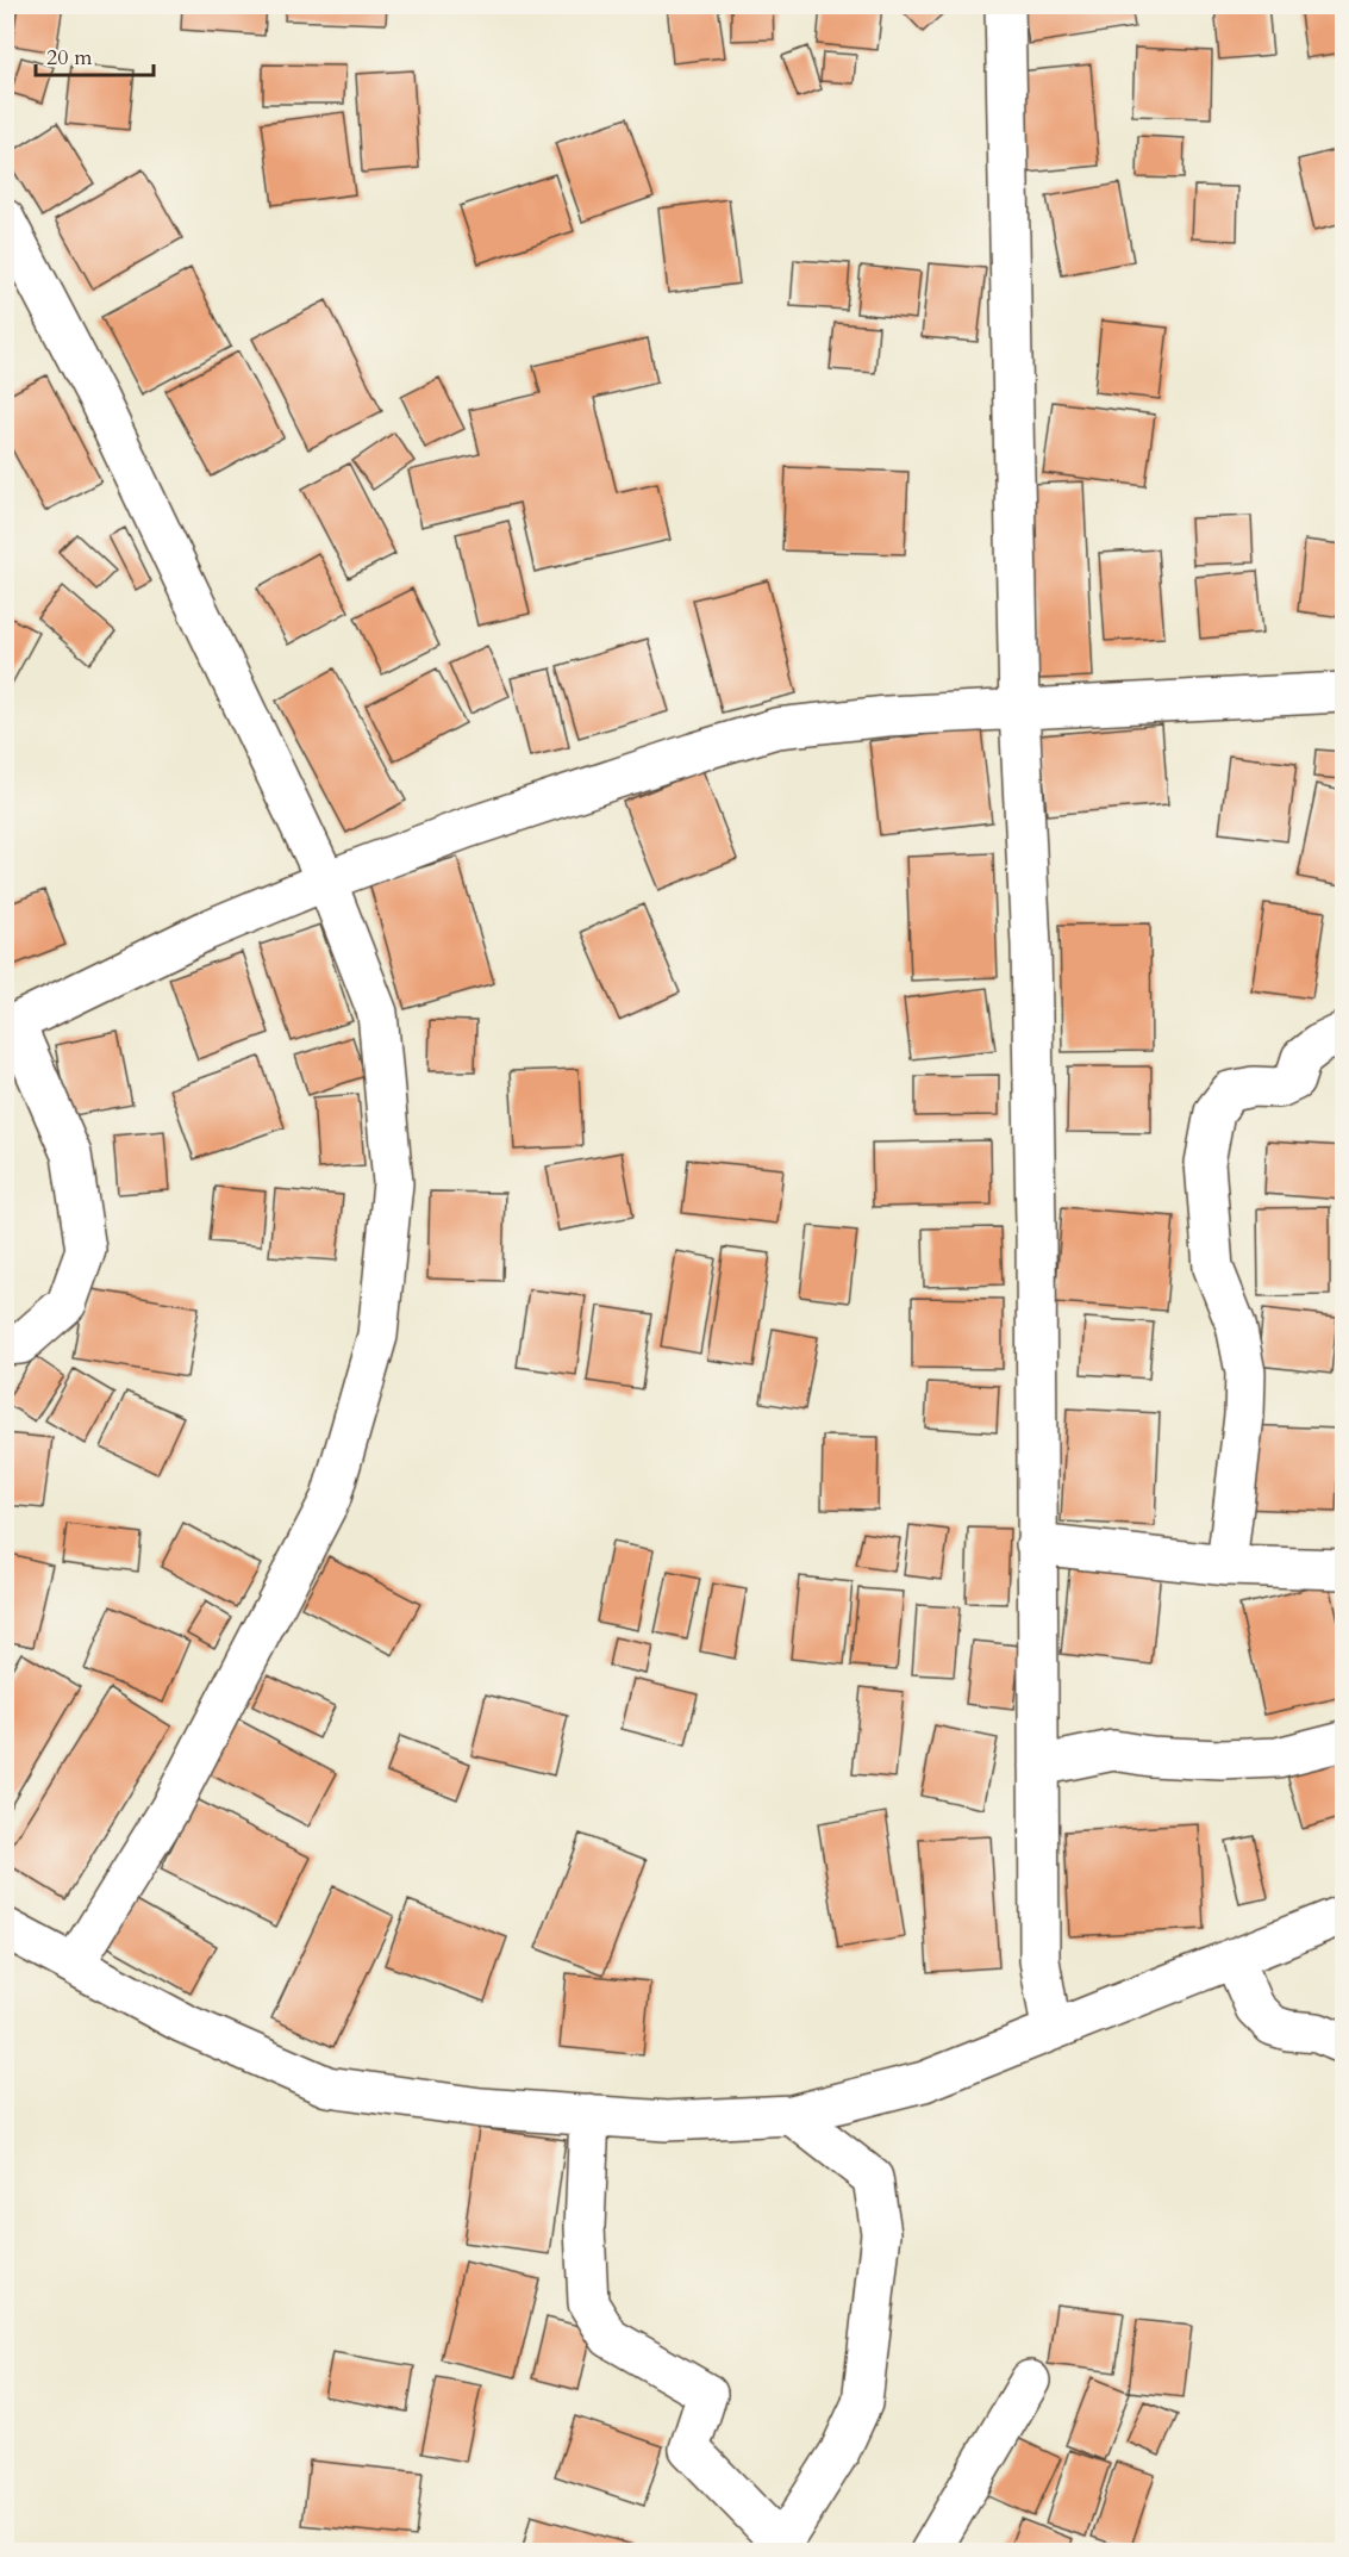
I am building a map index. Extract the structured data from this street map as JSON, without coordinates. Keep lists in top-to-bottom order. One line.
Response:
{"scale_bar":"20 m"}
